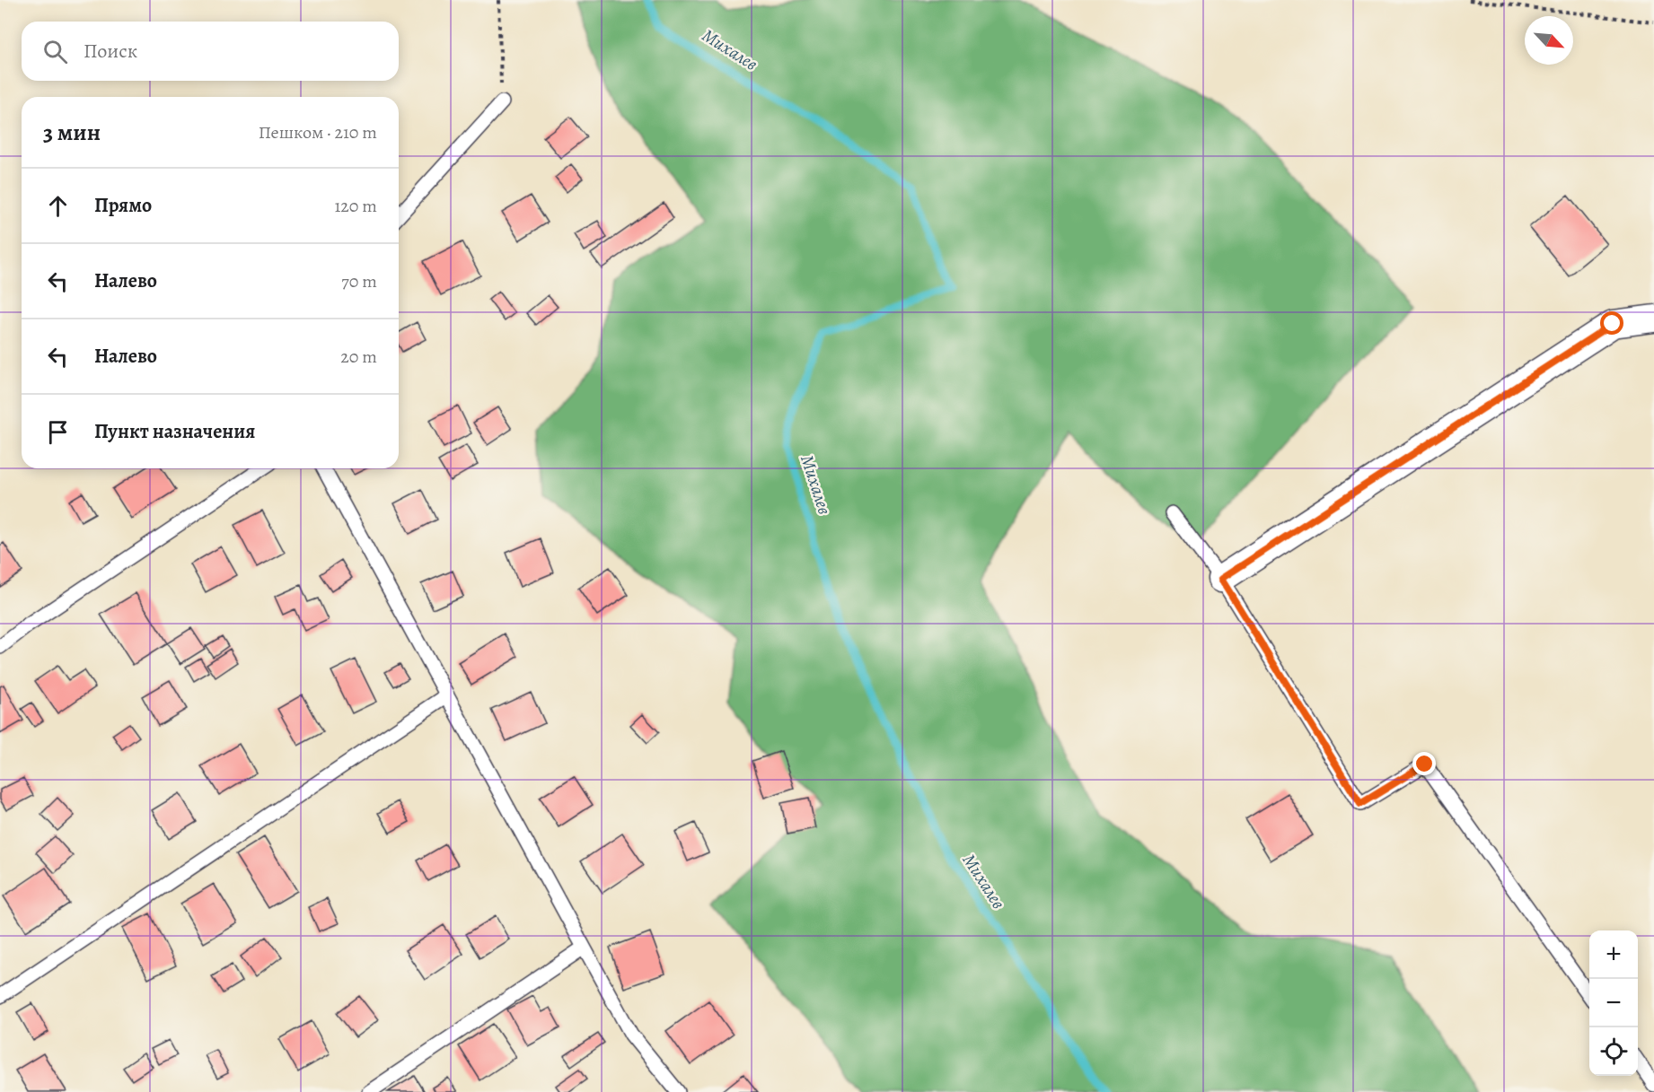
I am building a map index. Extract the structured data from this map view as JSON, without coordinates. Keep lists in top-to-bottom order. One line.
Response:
{"water":["Михалев"],"north":"bottom right","page":{"search":"Поиск","heading":["3 мин","Пешком · 210 m"],"list":[["Прямо","120 m"],["Налево","70 m"],["Налево","20 m"],"Пункт назначения"],"map_buttons":["+","−"]}}
